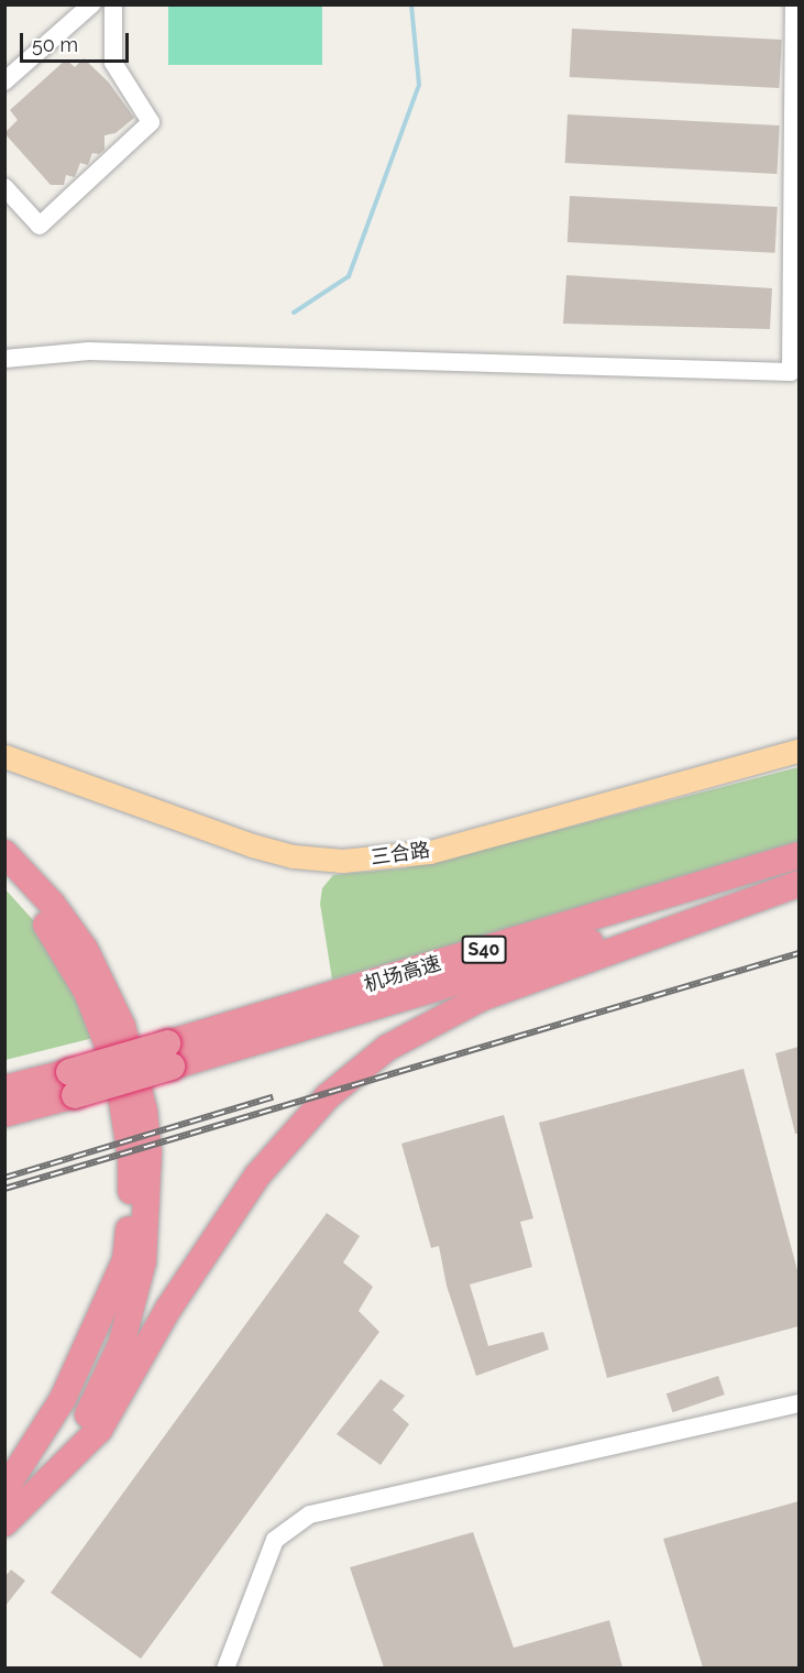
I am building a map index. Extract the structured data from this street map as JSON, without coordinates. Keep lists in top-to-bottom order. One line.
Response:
{"streets":{"highway":["S40","机场高速"],"main road":["三合路"]},"scale_bar":"50 m"}
